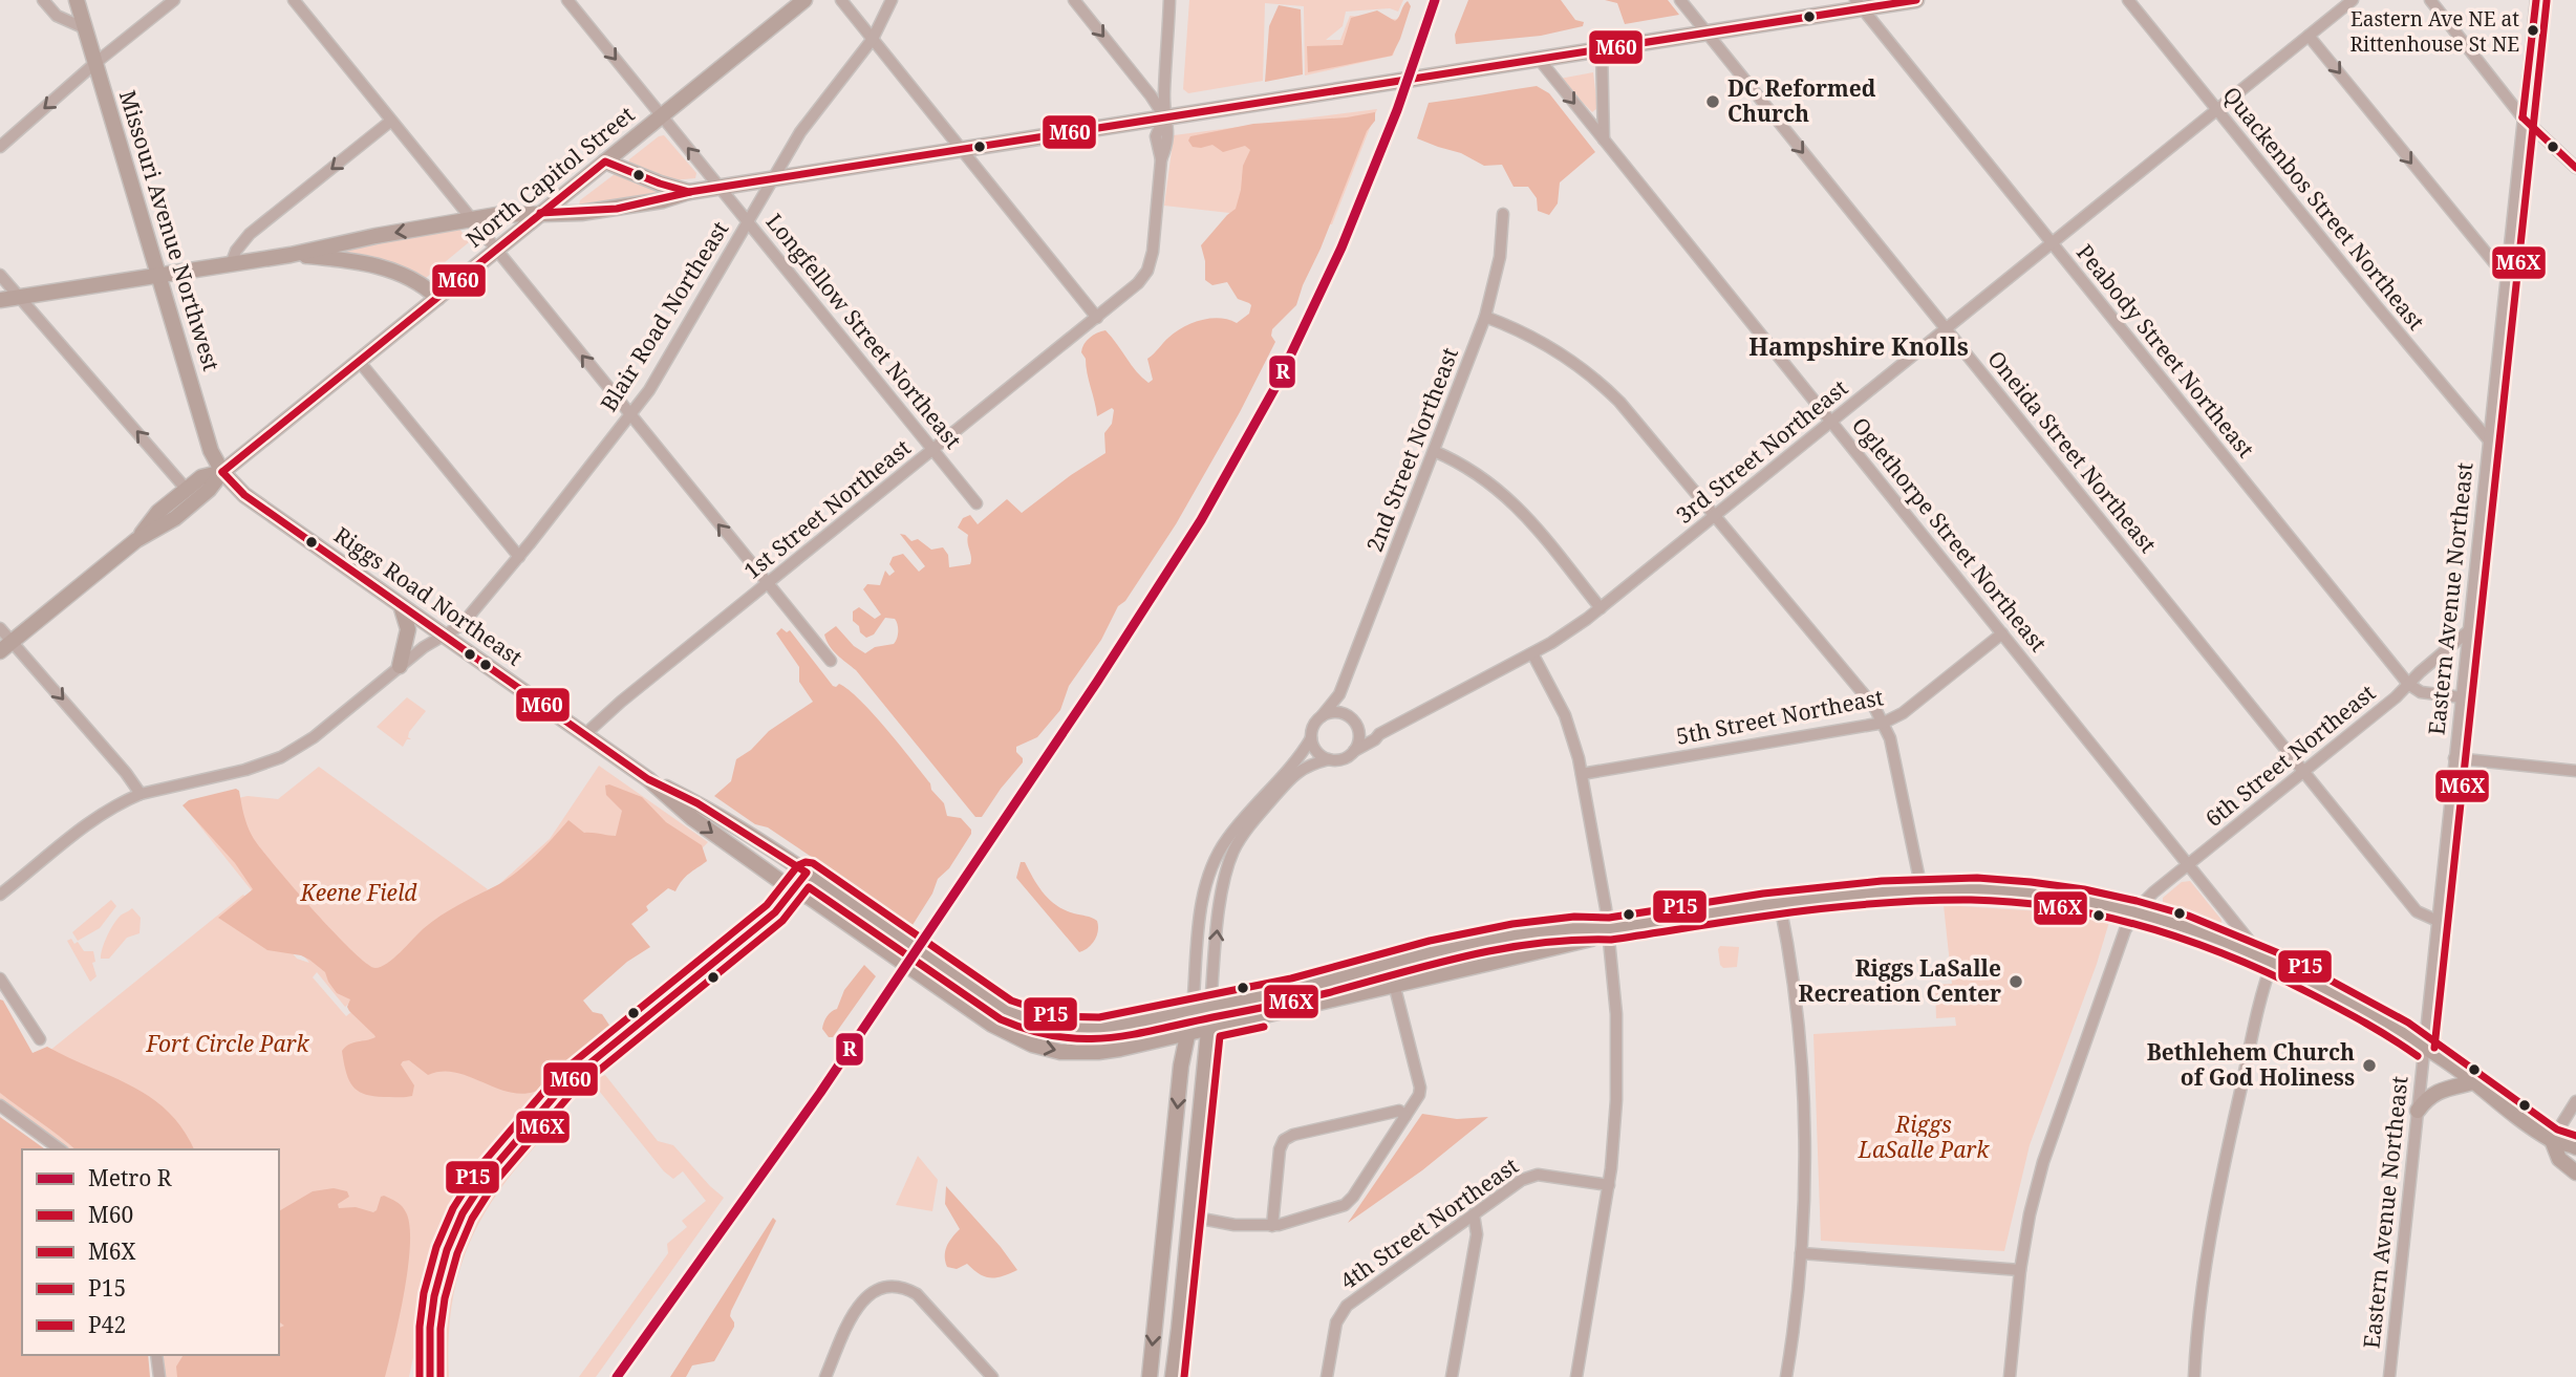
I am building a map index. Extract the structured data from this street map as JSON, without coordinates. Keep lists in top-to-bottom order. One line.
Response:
{"streets":{"main road":["North Capitol Street","Missouri Avenue Northwest","Riggs Road Northeast"],"street":["Quackenbos Street Northeast","Blair Road Northeast","Longfellow Street Northeast","Peabody Street Northeast","2nd Street Northeast","3rd Street Northeast","Oneida Street Northeast","1st Street Northeast","Oglethorpe Street Northeast","Eastern Avenue Northeast","5th Street Northeast","6th Street Northeast","4th Street Northeast"]},"crossings":[["North Capitol Street","Missouri Avenue Northwest"],["North Capitol Street","Longfellow Street Northeast"],["North Capitol Street","Riggs Road Northeast"],["Quackenbos Street Northeast","3rd Street Northeast"],["Quackenbos Street Northeast","Eastern Avenue Northeast"],["Missouri Avenue Northwest","Riggs Road Northeast"],["Blair Road Northeast","Longfellow Street Northeast"],["Blair Road Northeast","Riggs Road Northeast"],["Longfellow Street Northeast","1st Street Northeast"],["Peabody Street Northeast","3rd Street Northeast"],["Peabody Street Northeast","6th Street Northeast"],["2nd Street Northeast","3rd Street Northeast"],["3rd Street Northeast","Oneida Street Northeast"],["3rd Street Northeast","Oglethorpe Street Northeast"],["Oneida Street Northeast","Eastern Avenue Northeast"],["Oneida Street Northeast","6th Street Northeast"],["1st Street Northeast","Riggs Road Northeast"],["Oglethorpe Street Northeast","Riggs Road Northeast"],["Oglethorpe Street Northeast","5th Street Northeast"],["Oglethorpe Street Northeast","6th Street Northeast"],["Riggs Road Northeast","Eastern Avenue Northeast"],["Riggs Road Northeast","6th Street Northeast"],["Eastern Avenue Northeast","6th Street Northeast"]],"districts":["Hampshire Knolls"],"parks":["Keene Field","Fort Circle Park","Riggs LaSalle Park"],"places":["Eastern Ave NE at Rittenhouse St NE","DC Reformed Church","Riggs LaSalle Recreation Center","Bethlehem Church of God Holiness"],"lines":["metro line R","transit line M60","transit line P42","transit line M6X","transit line P15"],"legend":["Metro R","M60","M6X","P15","P42"]}
